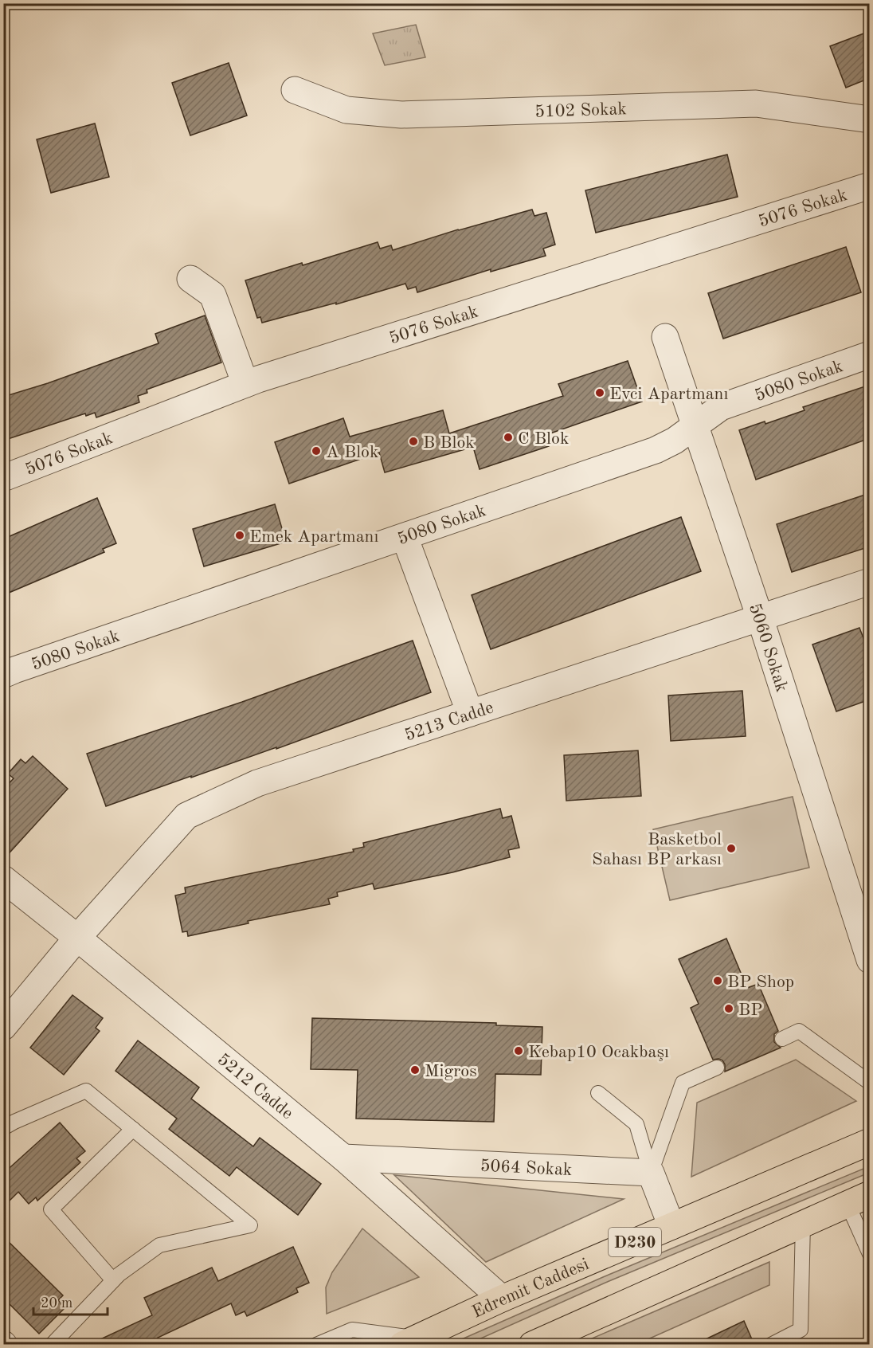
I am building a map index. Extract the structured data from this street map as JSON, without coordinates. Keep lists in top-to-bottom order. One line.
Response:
{"streets":{"highway":["D230","Edremit Caddesi"],"street":["5102 Sokak","5076 Sokak","5080 Sokak","5060 Sokak","5213 Cadde","5212 Cadde","5064 Sokak"]},"crossings":[["5080 Sokak","5060 Sokak"],["5060 Sokak","5213 Cadde"],["5213 Cadde","5212 Cadde"],["5212 Cadde","5064 Sokak"],["5212 Cadde","Edremit Caddesi"]],"places":["Evci Apartmanı","C Blok","B Blok","A Blok","Emek Apartmanı","Basketbol Sahası BP arkası","BP Shop","BP","Kebap10 Ocakbaşı","Migros"],"scale_bar":"20 m"}
